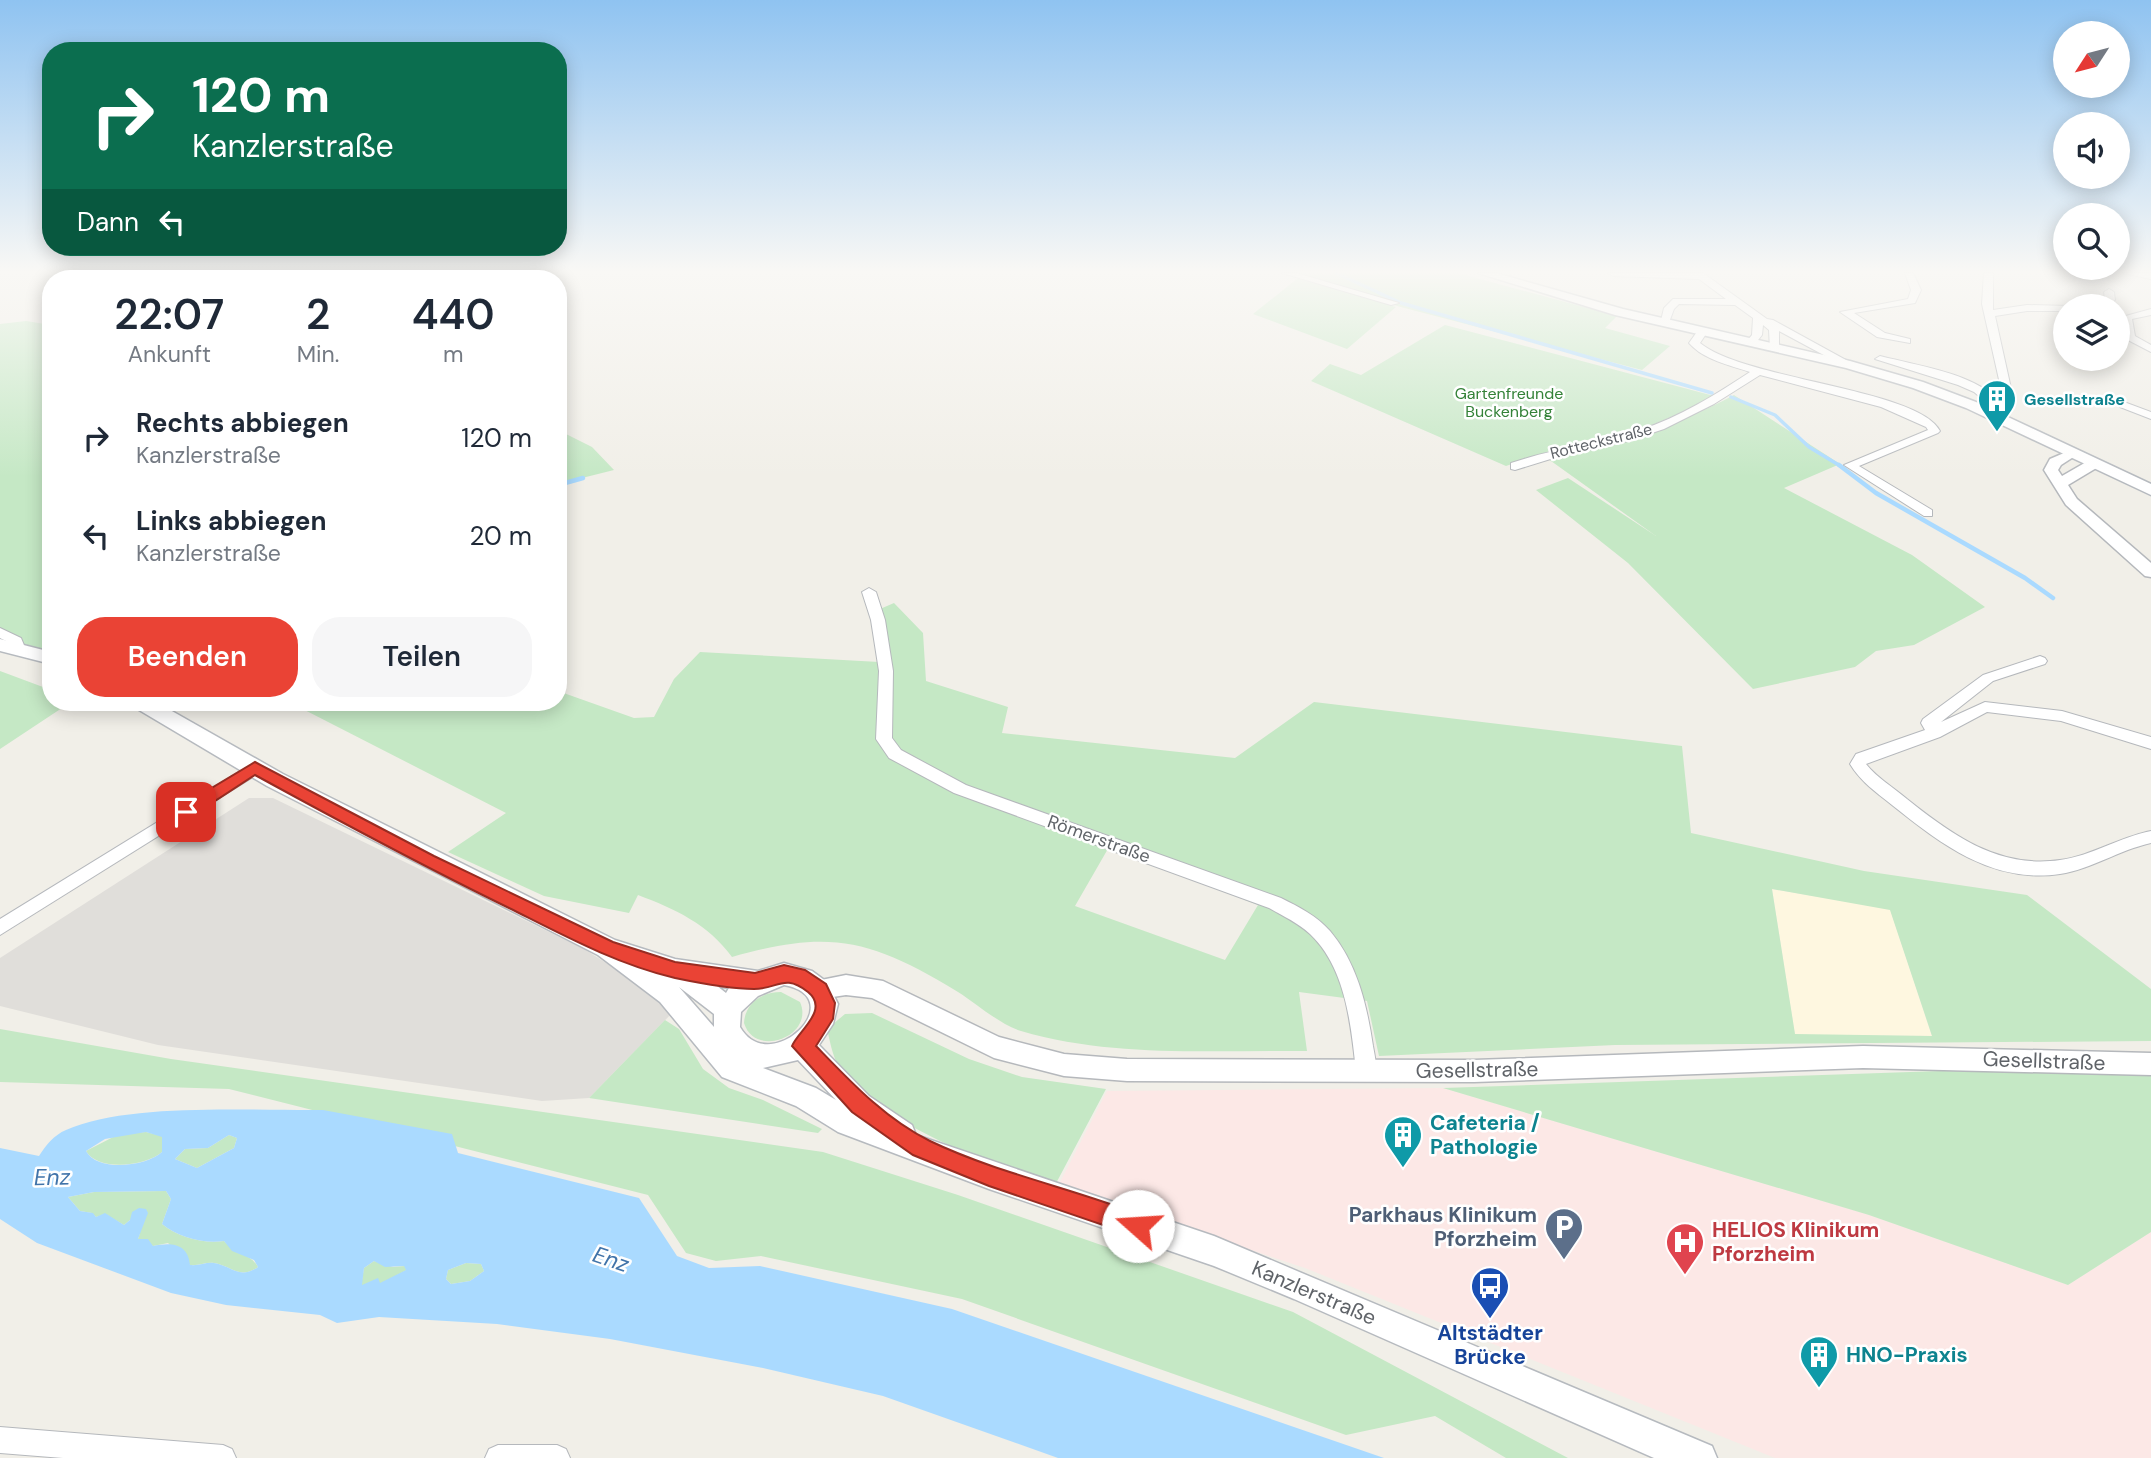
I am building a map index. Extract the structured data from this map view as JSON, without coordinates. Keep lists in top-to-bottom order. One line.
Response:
{"streets":{"main road":["Kanzlerstraße"],"street":["Rotteckstraße","Römerstraße","Gesellstraße"]},"crossings":[["Römerstraße","Gesellstraße"],["Gesellstraße","Kanzlerstraße"]],"water":["Enz"],"parks":["Gartenfreunde Buckenberg"],"places":{"building":["Gesellstraße","Cafeteria / Pathologie","HNO-Praxis"],"parking":["Parkhaus Klinikum Pforzheim"],"hospital":["HELIOS Klinikum Pforzheim"],"bus stop":["Altstädter Brücke"]},"north":"bottom left","page":{"turn":["120 m","Kanzlerstraße"],"then":"Dann","eta":["22:07","Ankunft","2","Min.","440","m"],"list":[{"name":"Rechts abbiegen","note":"Kanzlerstraße","value":"120 m"},{"name":"Links abbiegen","note":"Kanzlerstraße","value":"20 m"}],"buttons":["Beenden","Teilen"]}}
